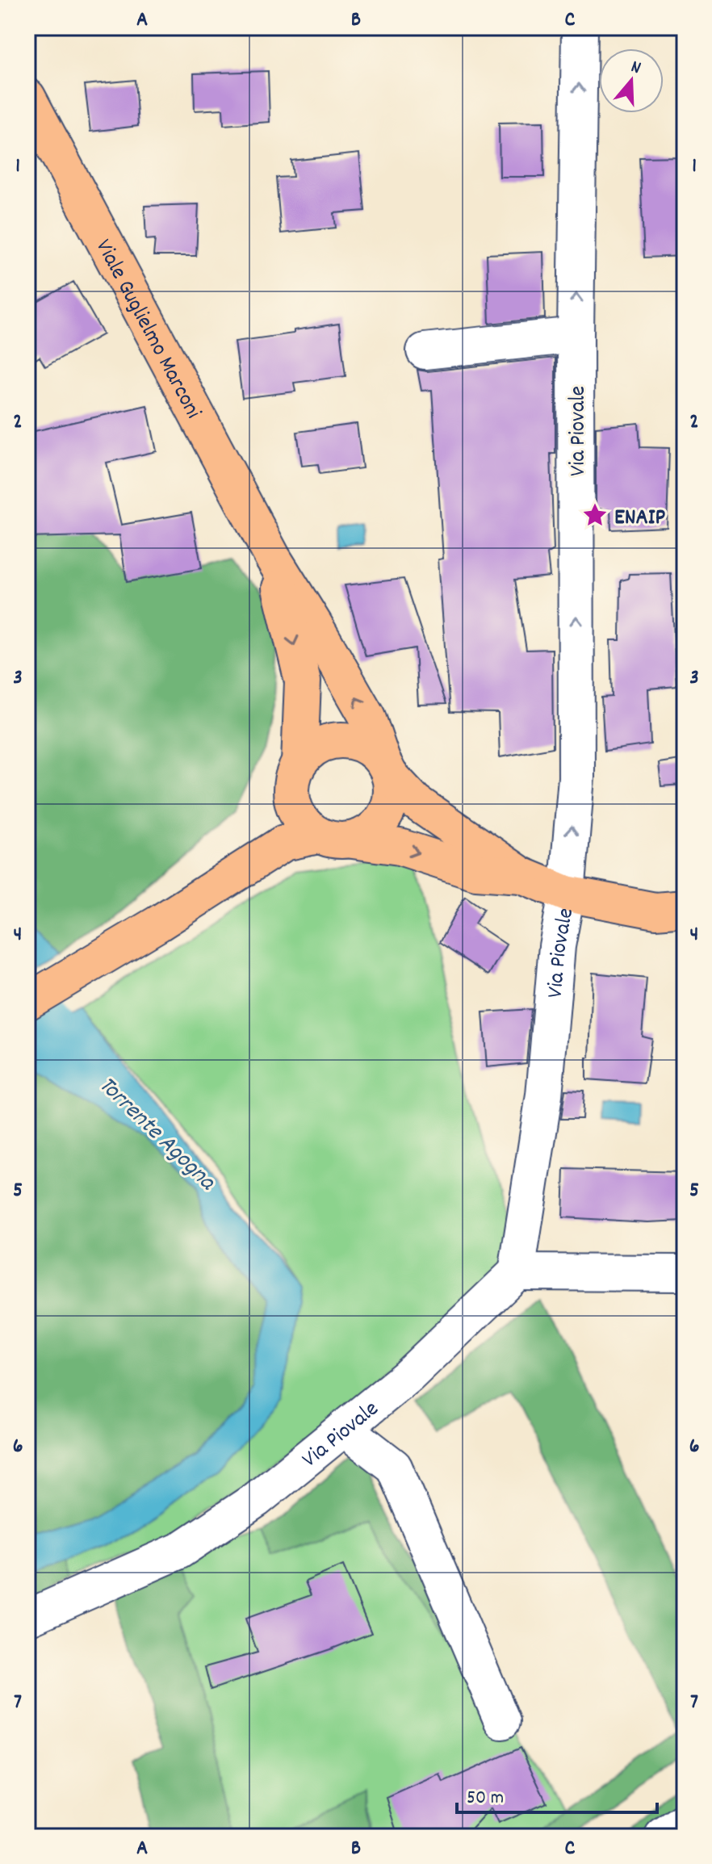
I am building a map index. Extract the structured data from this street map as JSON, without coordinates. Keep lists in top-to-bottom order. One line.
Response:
{"streets":{"main road":["Viale Guglielmo Marconi"],"street":["Via Piovale"]},"crossings":[["Viale Guglielmo Marconi","Via Piovale"]],"one_way":["Via Piovale"],"water":["Torrente Agogna"],"places":{"place":["ENAIP"]},"scale_bar":"50 m","north":"top","grid":{"columns":["A","B","C"],"rows":["1","2","3","4","5","6","7"]}}
